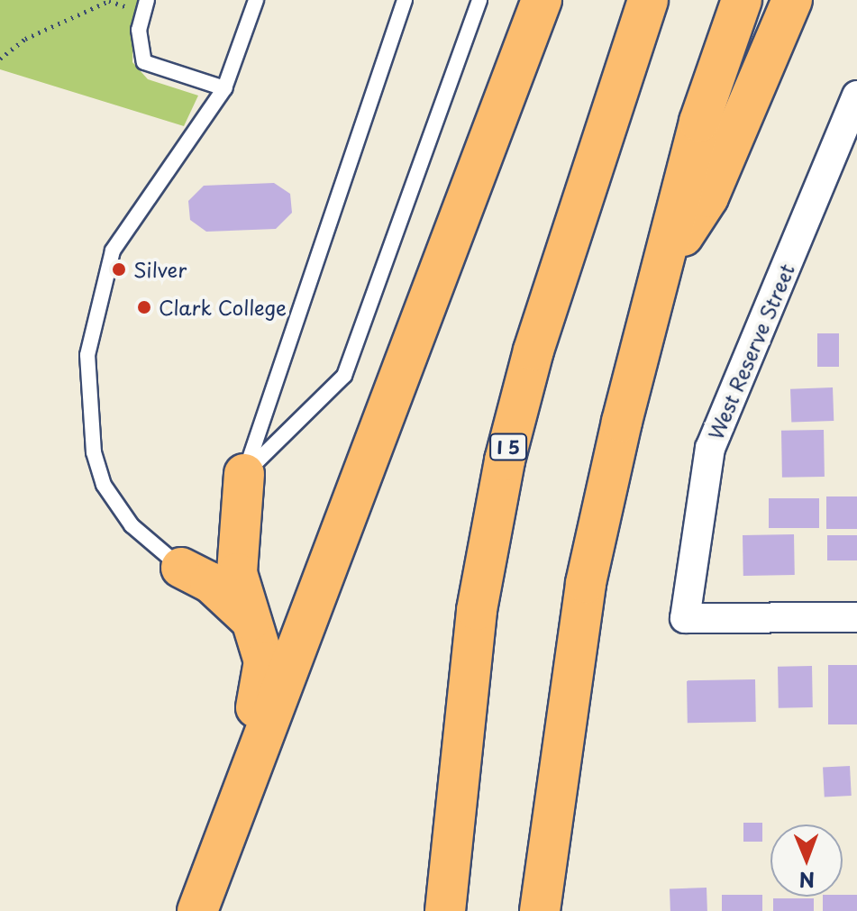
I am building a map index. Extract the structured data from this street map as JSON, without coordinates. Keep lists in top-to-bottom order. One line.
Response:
{"streets":{"highway":["I 5"],"street":["West Reserve Street"]},"places":["Silver","Clark College"],"north":"bottom"}
